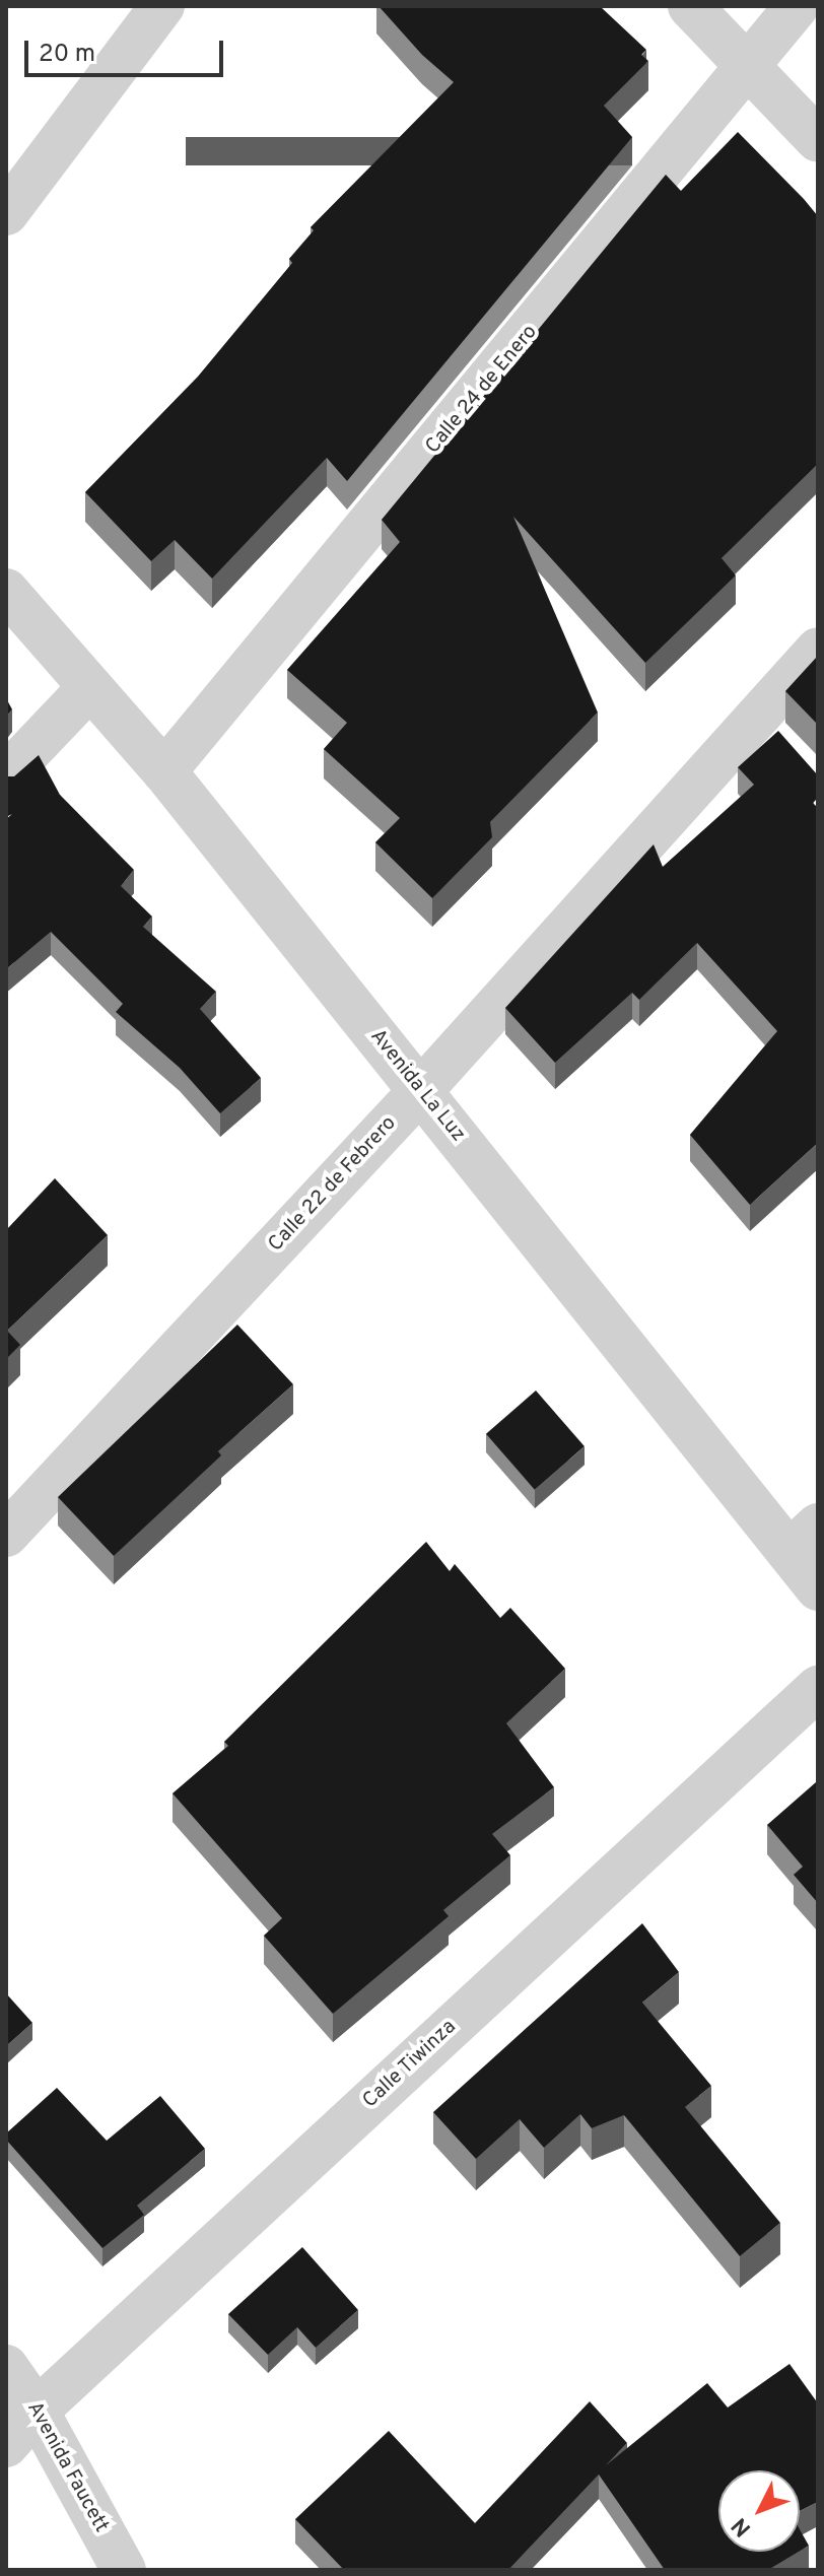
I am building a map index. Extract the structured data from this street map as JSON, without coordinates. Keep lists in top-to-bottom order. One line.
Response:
{"streets":{"street":["Calle 24 de Enero","Avenida La Luz","Calle 22 de Febrero","Calle Tiwinza","Avenida Faucett"]},"crossings":[["Calle 24 de Enero","Avenida La Luz"],["Avenida La Luz","Calle 22 de Febrero"],["Calle Tiwinza","Avenida Faucett"]],"scale_bar":"20 m","north":"bottom left"}
